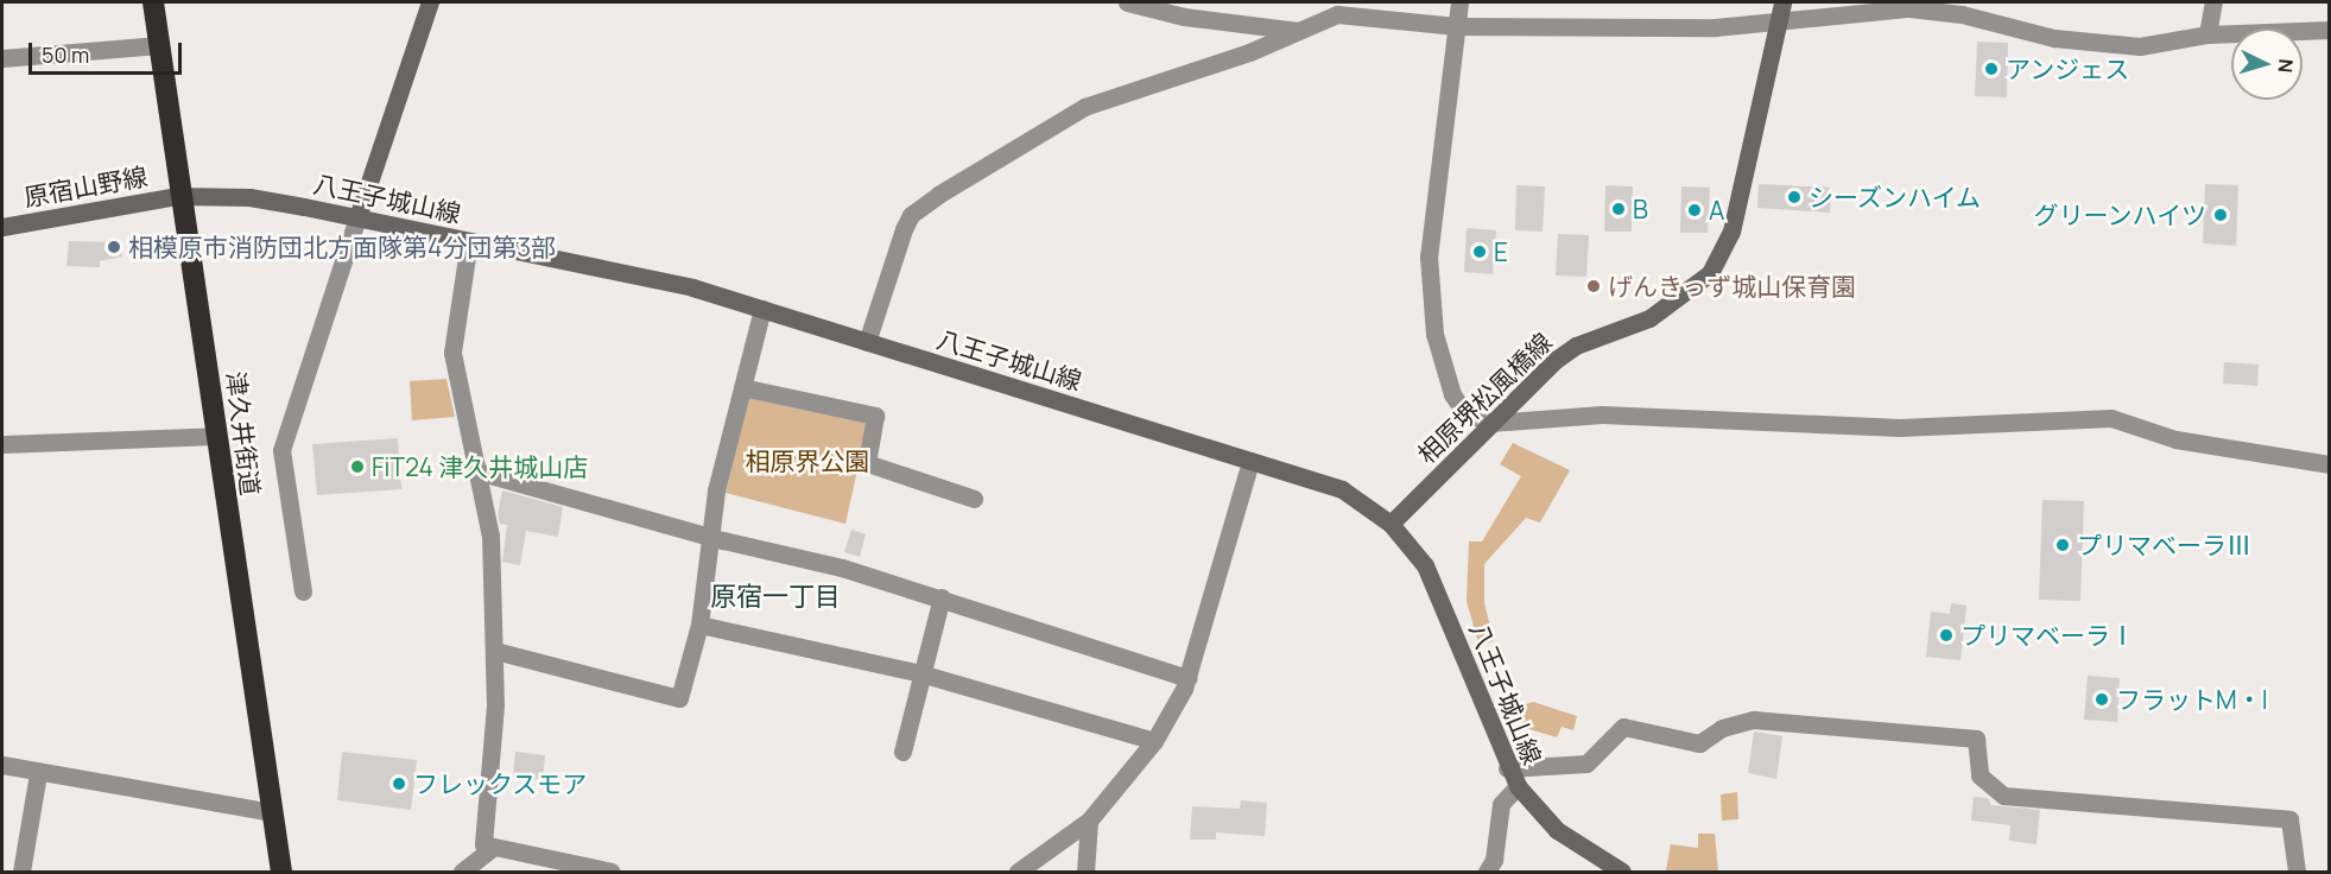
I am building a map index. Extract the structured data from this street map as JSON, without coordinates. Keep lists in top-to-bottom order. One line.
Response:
{"streets":{"highway":["津久井街道"],"main road":["原宿山野線","八王子城山線","相原堺松風橋線"]},"crossings":[["原宿山野線","八王子城山線"],["原宿山野線","津久井街道"],["八王子城山線","相原堺松風橋線"],["八王子城山線","津久井街道"]],"districts":["原宿一丁目"],"parks":["相原界公園"],"places":["アンジェス","シーズンハイム","B","A","グリーンハイツ","相模原市消防団北方面隊第4分団第3部","E","げんきっず城山保育園","FiT24 津久井城山店","プリマベーラⅢ","プリマベーラⅠ","フラットM・I","フレックスモア"],"scale_bar":"50 m","north":"right"}
